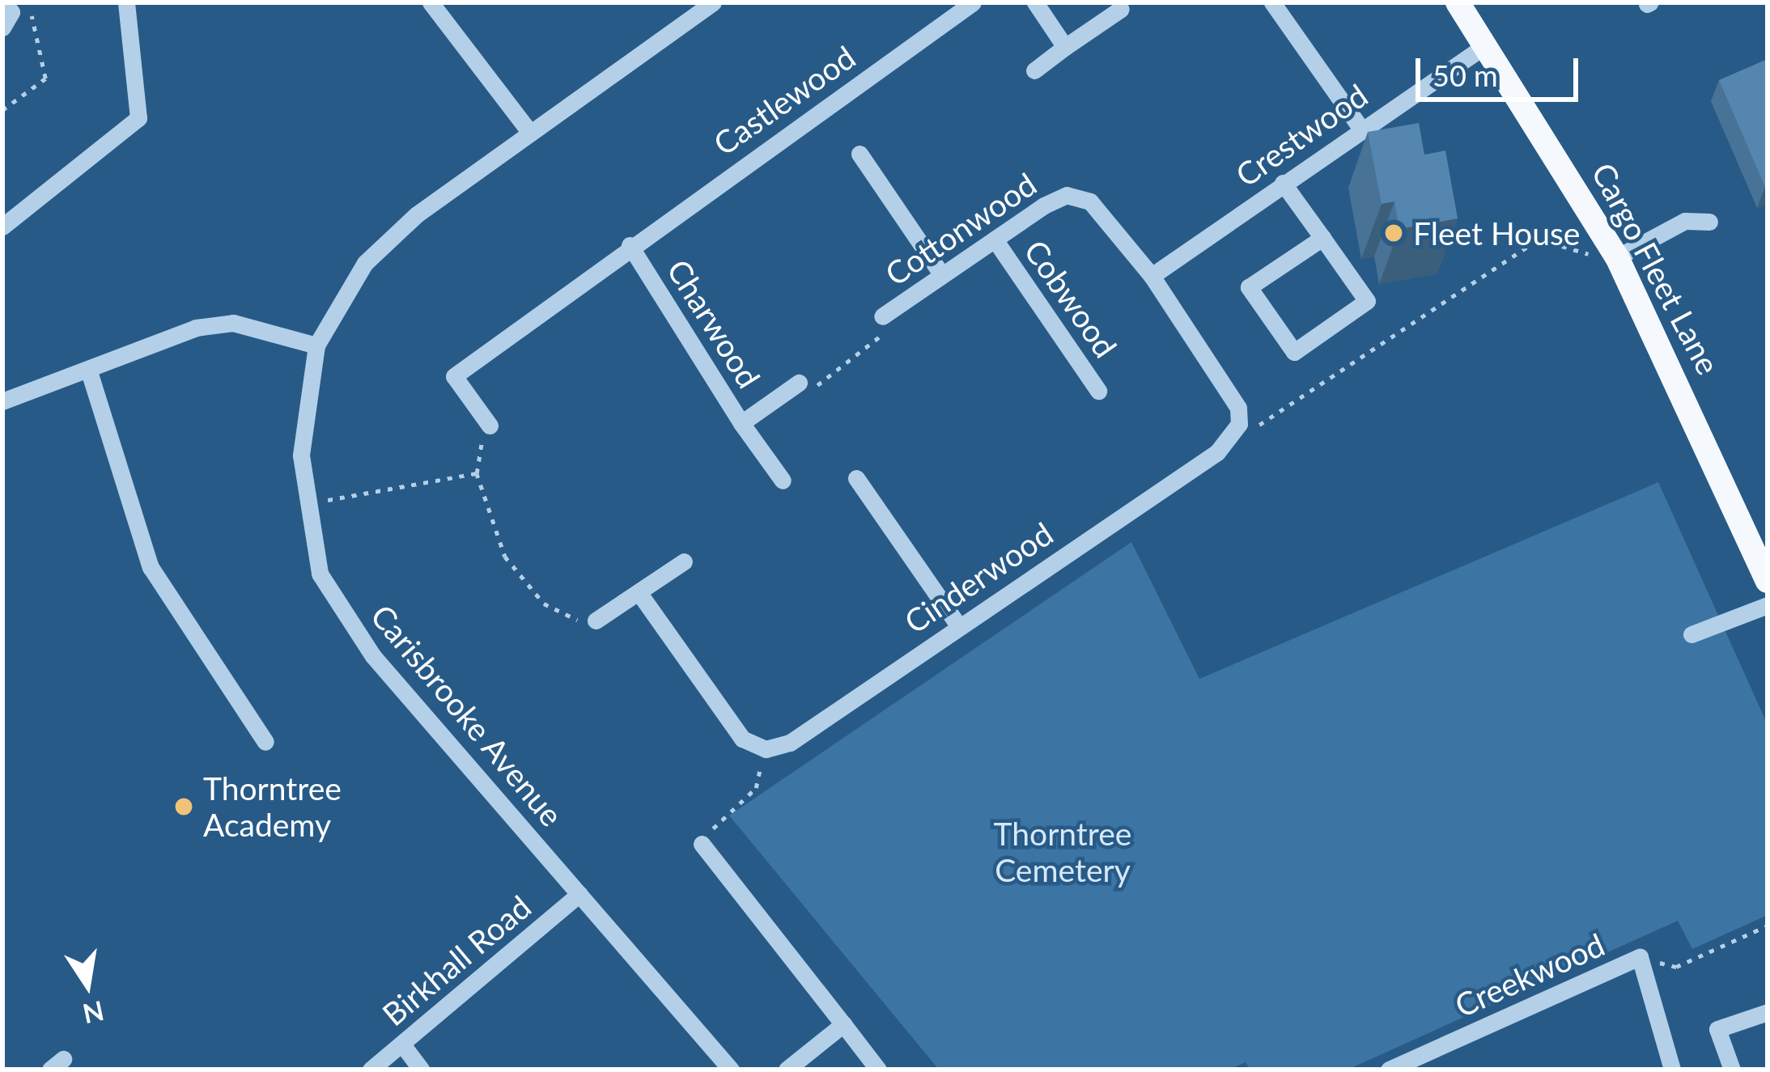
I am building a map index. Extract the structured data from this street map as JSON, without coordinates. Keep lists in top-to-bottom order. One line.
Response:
{"streets":{"main road":["Cargo Fleet Lane"],"street":["Castlewood","Crestwood","Cottonwood","Cobwood","Charwood","Cinderwood","Carisbrooke Avenue","Birkhall Road","Creekwood"]},"crossings":[["Castlewood","Charwood"],["Crestwood","Cottonwood"],["Crestwood","Cargo Fleet Lane"],["Cottonwood","Cobwood"],["Carisbrooke Avenue","Birkhall Road"]],"parks":["Thorntree Cemetery"],"places":["Fleet House","Thorntree Academy"],"scale_bar":"50 m","north":"bottom"}
